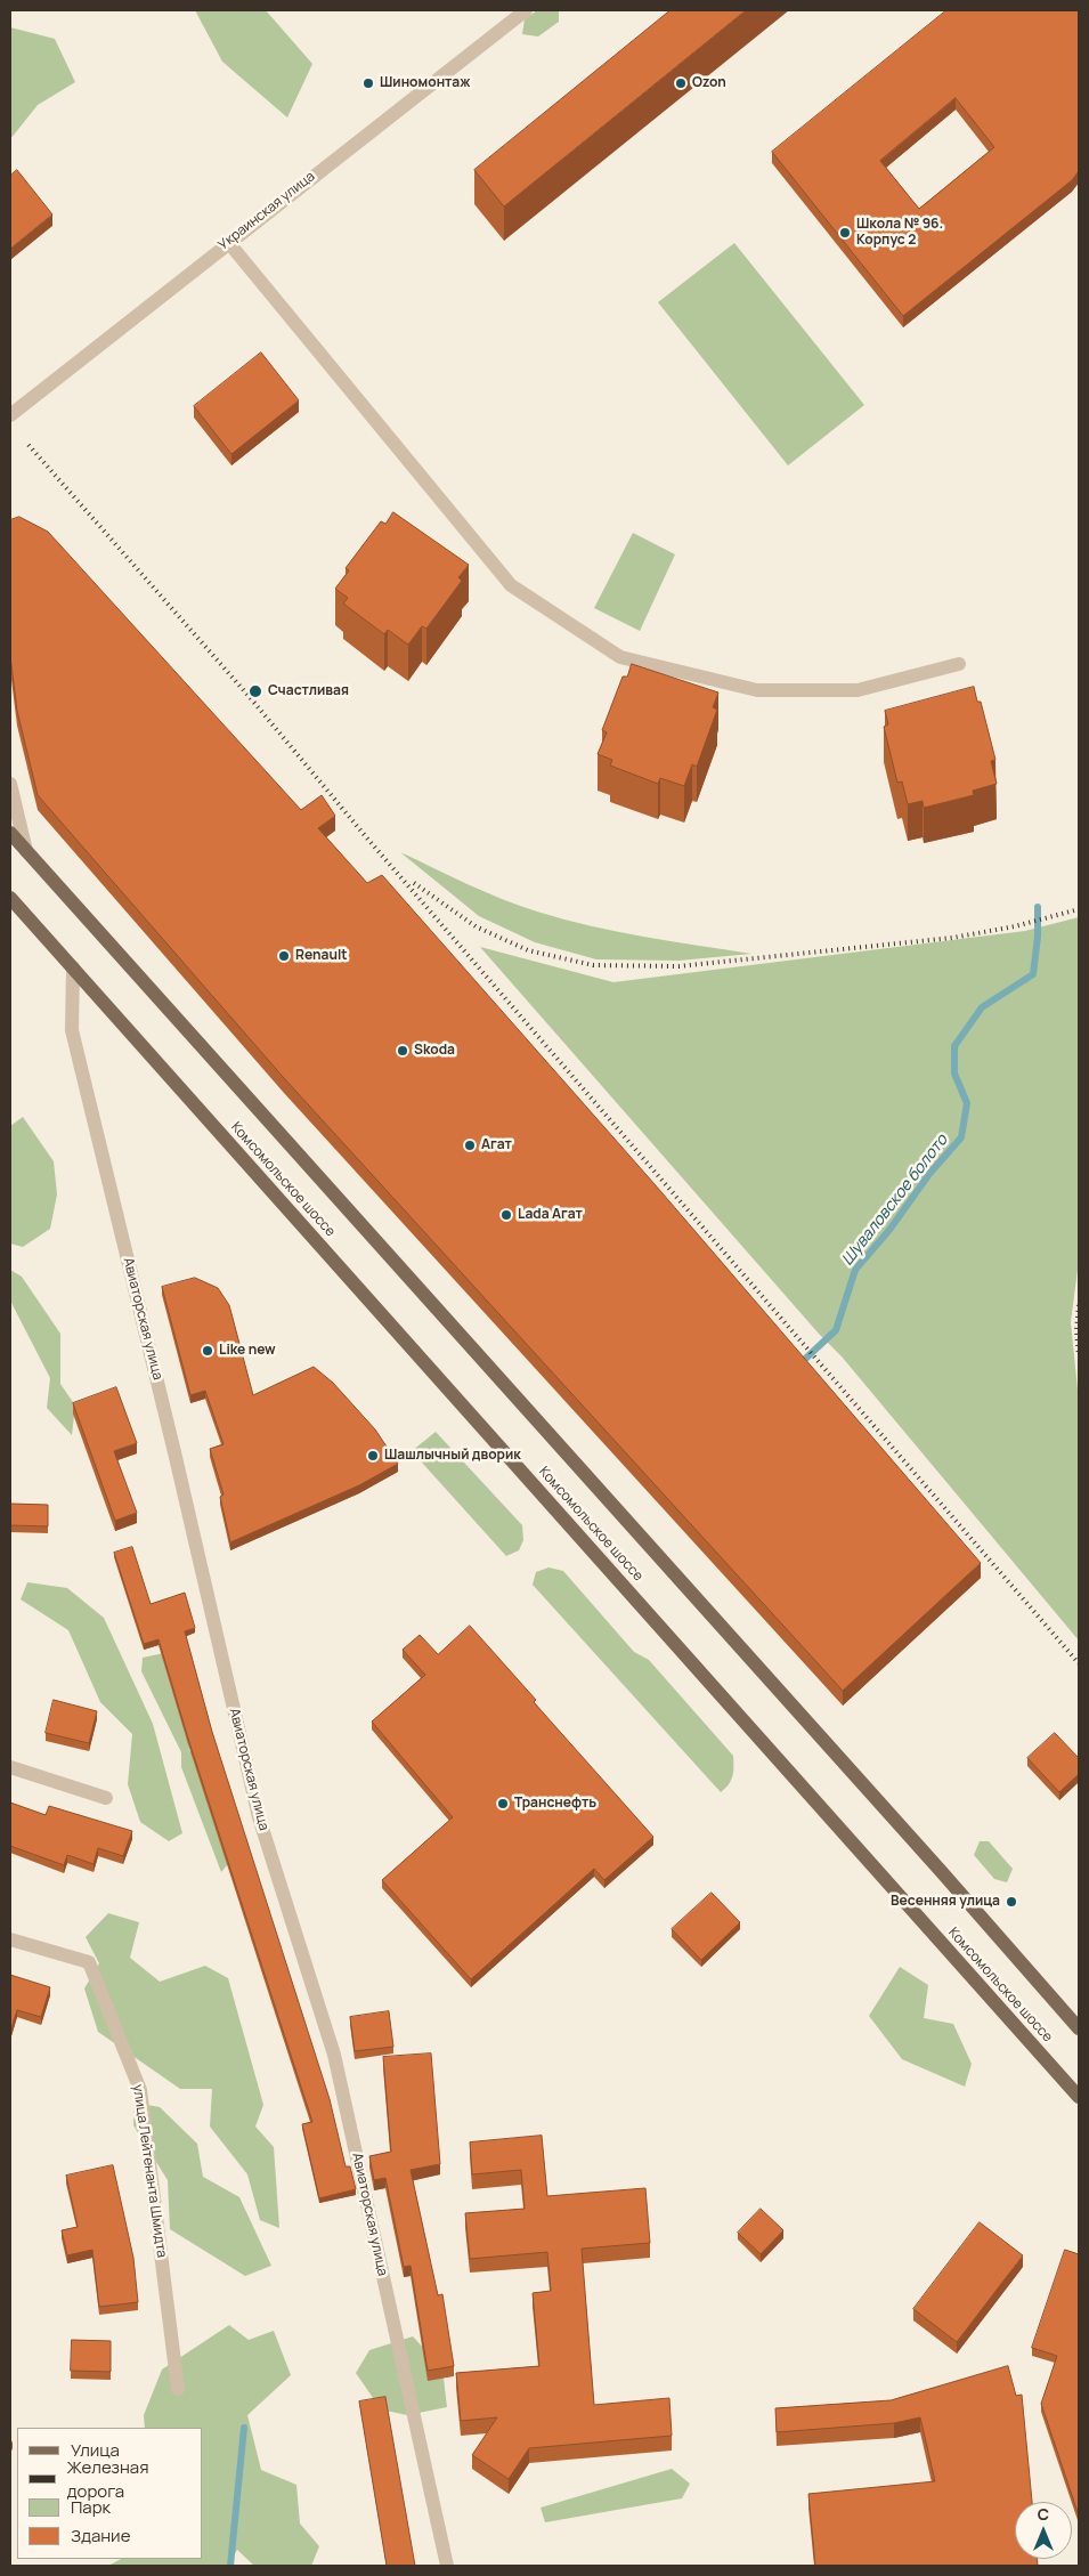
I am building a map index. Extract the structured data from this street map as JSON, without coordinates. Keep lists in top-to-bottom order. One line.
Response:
{"streets":{"main road":["Комсомольское шоссе"],"street":["Украинская улица","Авиаторская улица","улица Лейтенанта Шмидта"]},"crossings":[["Комсомольское шоссе","Авиаторская улица"]],"water":["Шуваловское болото"],"places":["Шиномонтаж","Ozon","Школа № 96. Корпус 2","Счастливая","Renault","Skoda","Агат","Lada Агат","Like new","Шашлычный дворик","Транснефть","Весенняя улица"],"legend":["Улица","Железная дорога","Парк","Здание"],"north":"top"}
